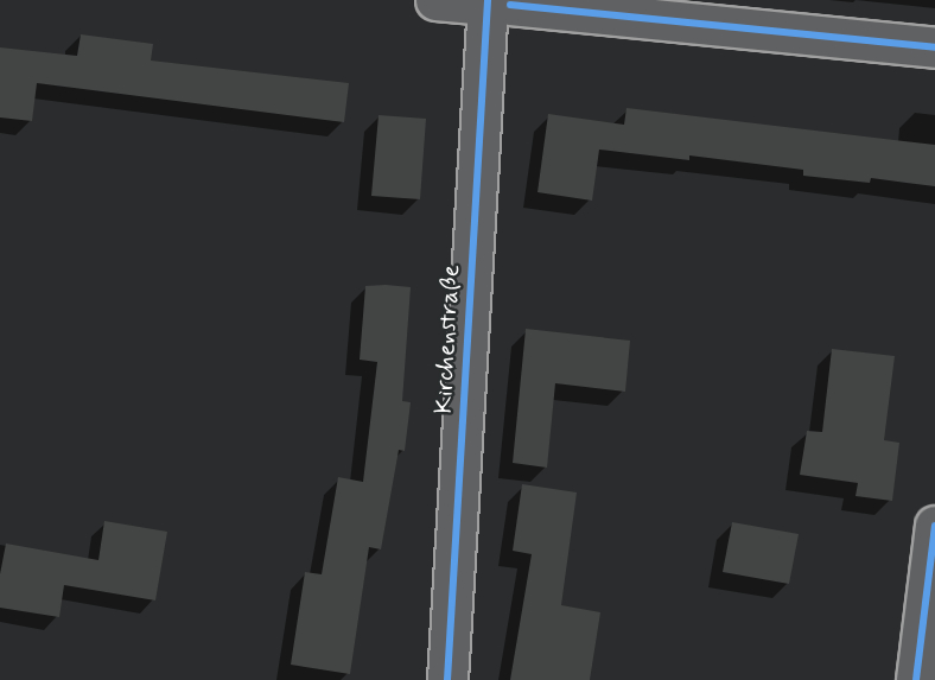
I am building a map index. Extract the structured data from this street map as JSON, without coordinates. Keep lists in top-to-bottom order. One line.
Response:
{"streets":{"street":["Kirchenstraße"]}}
